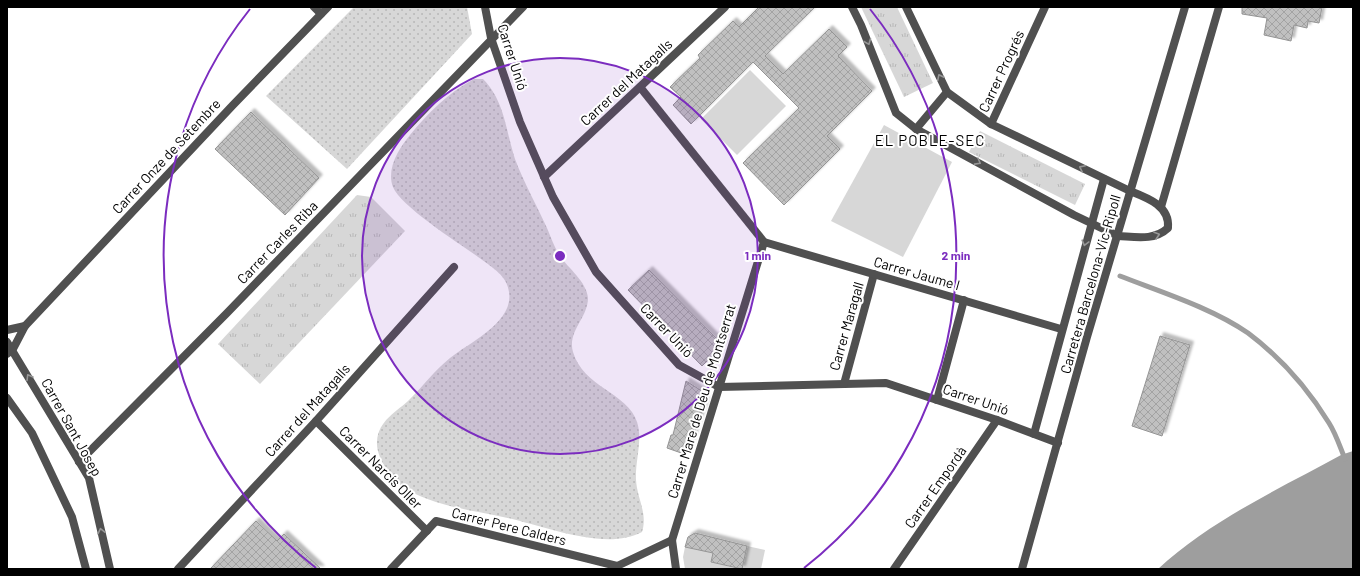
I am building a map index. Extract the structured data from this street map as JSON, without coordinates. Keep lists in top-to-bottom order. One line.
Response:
{"streets":{"street":["Carrer Unió","Carrer Progrés","Carrer del Matagalls","Carrer Onze de Setembre","Carrer Carles Riba","Carrer Jaume I","Carretera Barcelona-Vic-Ripoll","Carrer Maragall","Carrer Mare de Déu de Montserrat","Carrer Sant Josep","Carrer Narcís Oller","Carrer Empordà","Carrer Pere Calders"]},"crossings":[["Carrer Unió","Carrer del Matagalls"],["Carrer Unió","Carrer Carles Riba"],["Carrer Unió","Carretera Barcelona-Vic-Ripoll"],["Carrer Unió","Carrer Maragall"],["Carrer Unió","Carrer Mare de Déu de Montserrat"],["Carrer Unió","Carrer Empordà"],["Carrer del Matagalls","Carrer Narcís Oller"],["Carrer Onze de Setembre","Carrer Sant Josep"],["Carrer Carles Riba","Carrer Sant Josep"],["Carrer Jaume I","Carrer Maragall"],["Carrer Jaume I","Carrer Mare de Déu de Montserrat"],["Carrer Narcís Oller","Carrer Pere Calders"]],"districts":["EL POBLE-SEC"],"rings":["1 min","2 min"]}
